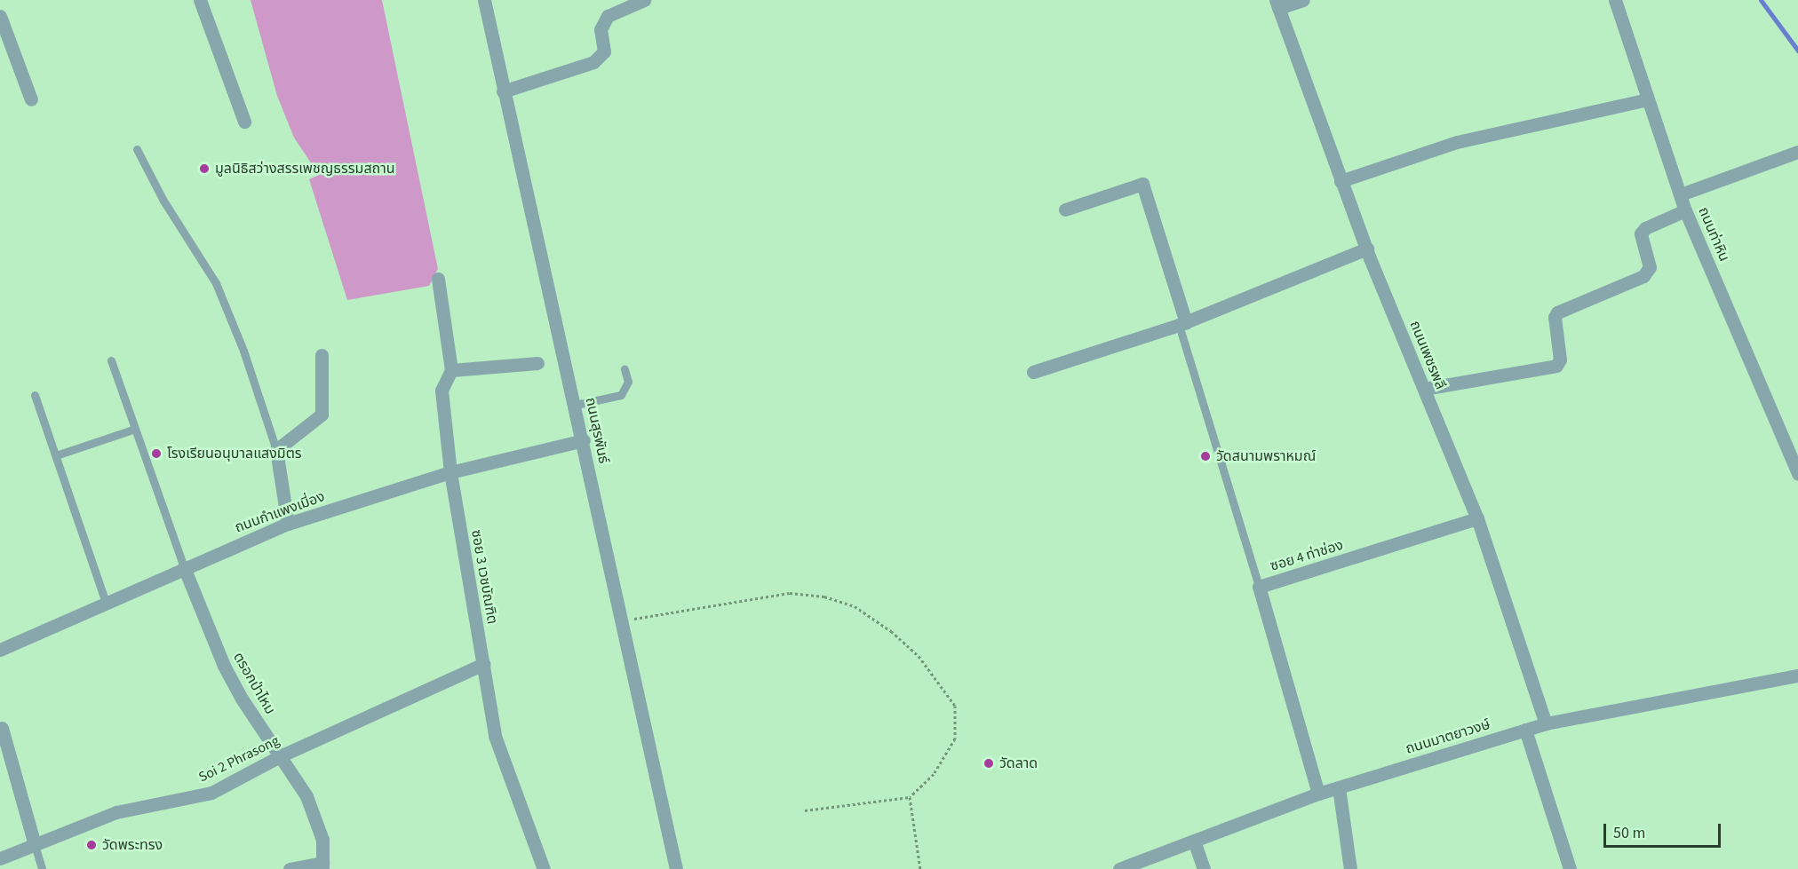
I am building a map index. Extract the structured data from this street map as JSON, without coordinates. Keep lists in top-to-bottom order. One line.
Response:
{"streets":{"street":["ถนนท่าหิน","ถนนเพชรพลี","ถนนสุรพันธ์","ถนนกำแพงเมี่อง","ซอย 4 ท่าช่อง","ซอย 3 เวชบัณฑิต","ตรอกป่าไหม","ถนนมาตยาวงษ์","Soi 2 Phrasong"]},"crossings":[["ถนนเพชรพลี","ซอย 4 ท่าช่อง"],["ถนนเพชรพลี","ถนนมาตยาวงษ์"],["ถนนสุรพันธ์","ถนนกำแพงเมี่อง"],["ถนนกำแพงเมี่อง","ซอย 3 เวชบัณฑิต"],["ถนนกำแพงเมี่อง","ตรอกป่าไหม"],["ซอย 4 ท่าช่อง","ถนนมาตยาวงษ์"],["ซอย 3 เวชบัณฑิต","Soi 2 Phrasong"],["ตรอกป่าไหม","Soi 2 Phrasong"]],"places":["มูลนิธิสว่างสรรเพชญธรรมสถาน","โรงเรียนอนุบาลแสงมิตร","วัดสนามพราหมณ์","วัดลาด","วัดพระทรง"],"scale_bar":"50 m"}
